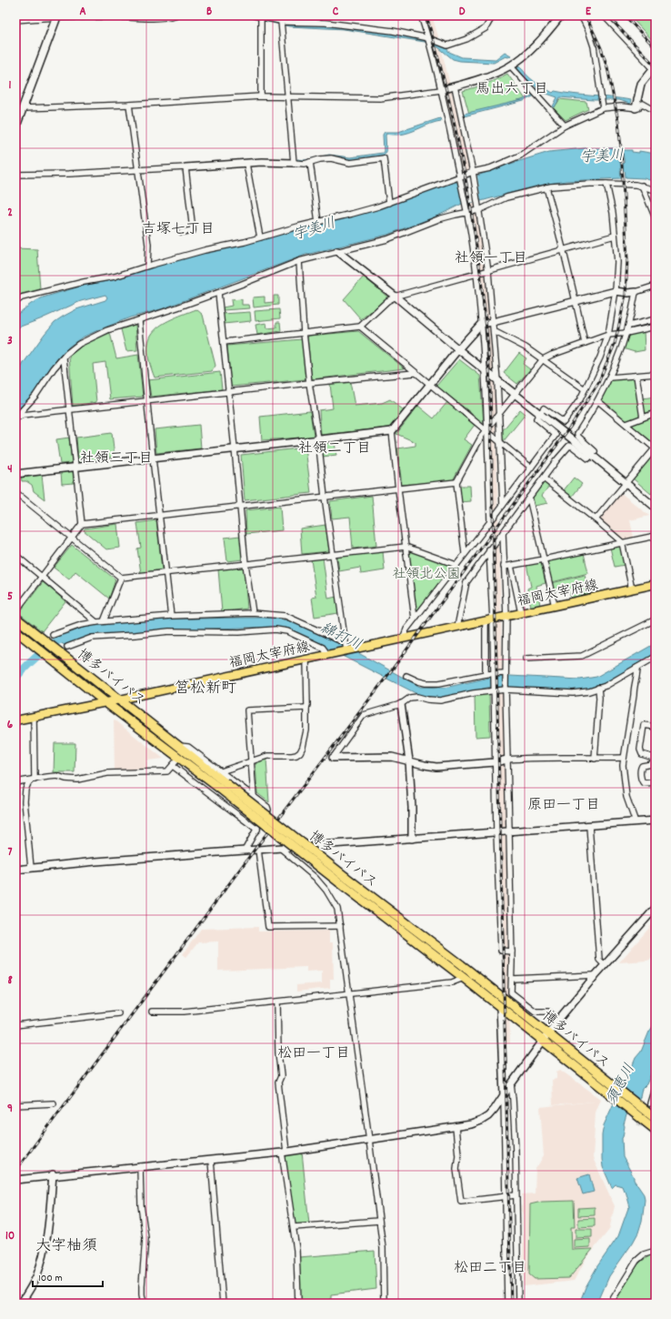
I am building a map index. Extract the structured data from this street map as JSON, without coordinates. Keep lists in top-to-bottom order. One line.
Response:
{"streets":{"highway":["博多バイパス"],"main road":["福岡太宰府線"]},"crossings":[["福岡太宰府線","博多バイパス"]],"districts":["馬出六丁目","吉塚七丁目","社領一丁目","社領二丁目","社領三丁目","筥松新町","原田一丁目","松田一丁目","大字柚須","松田二丁目"],"water":["宇美川","綿打川","須恵川"],"parks":["社領北公園"],"scale_bar":"100 m","grid":{"columns":["A","B","C","D","E"],"rows":["1","2","3","4","5","6","7","8","9","10"]}}
